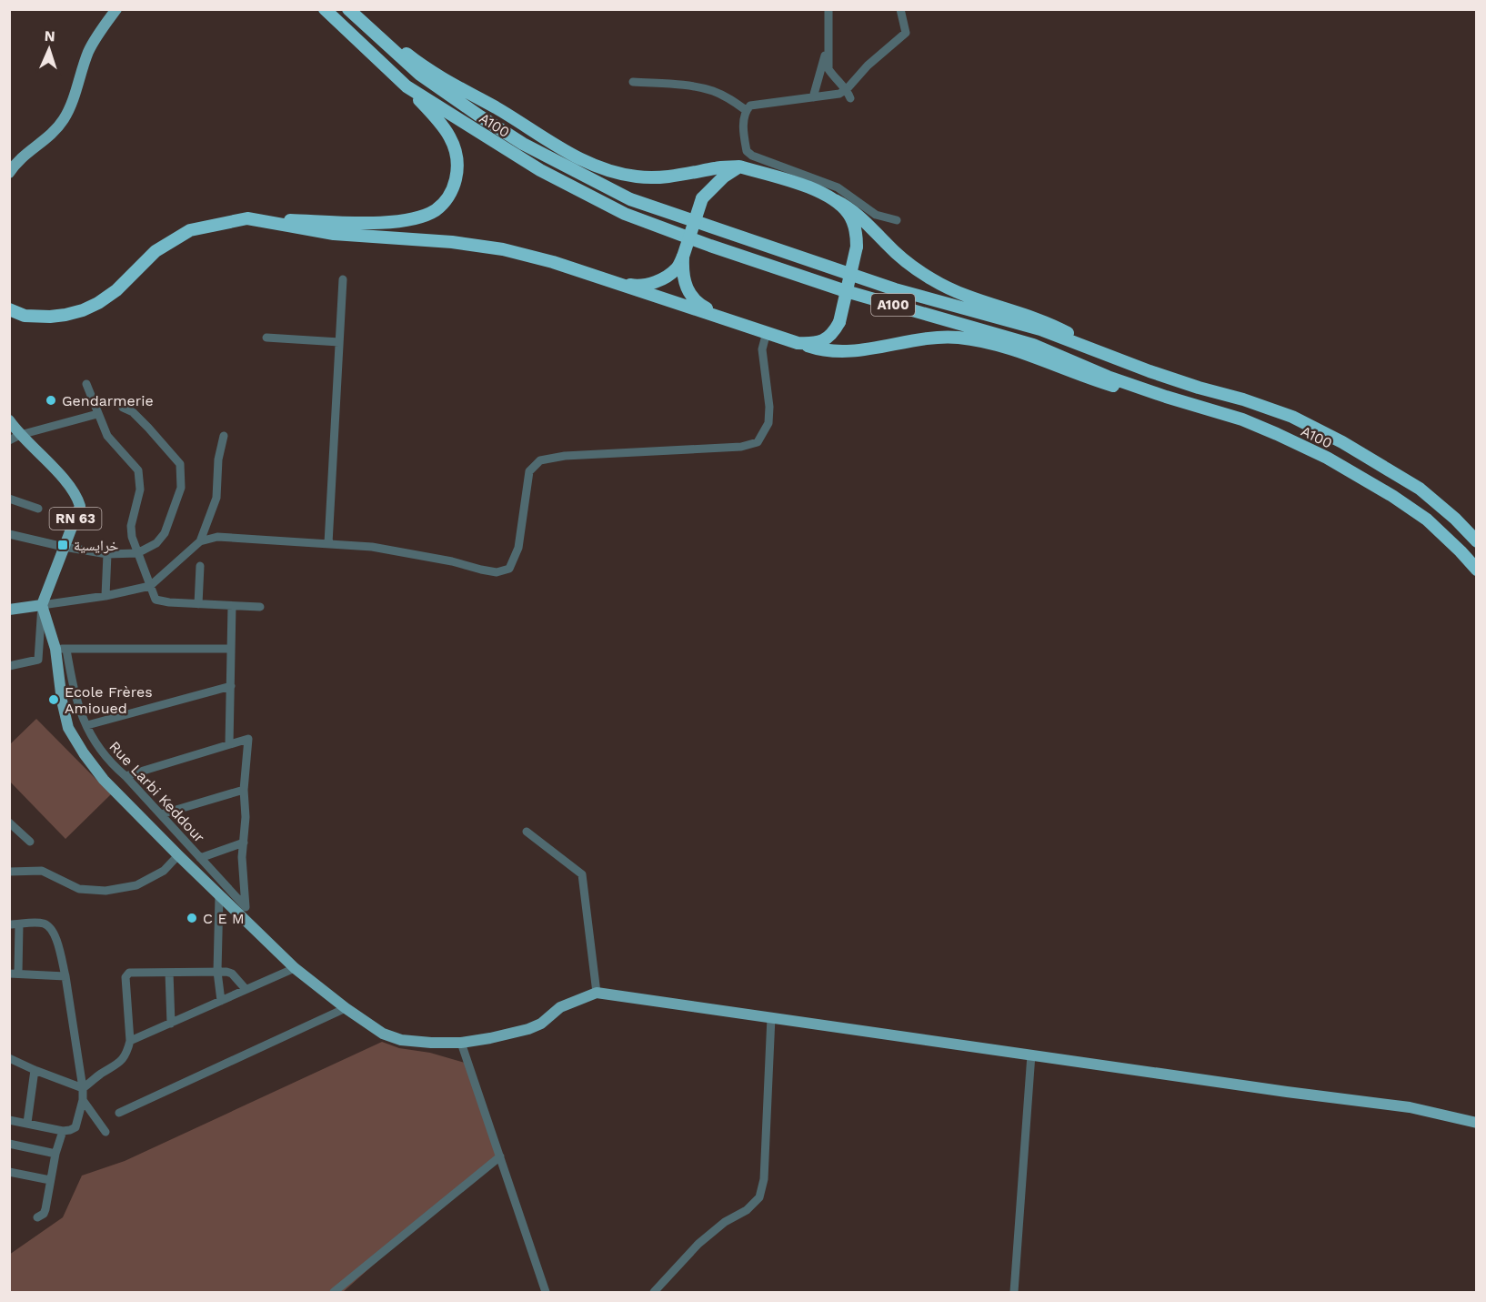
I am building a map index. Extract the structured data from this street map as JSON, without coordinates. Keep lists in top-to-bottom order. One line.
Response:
{"streets":{"highway":["A100"],"main road":["RN 63"],"street":["Rue Larbi Keddour"]},"places":{"other":["Gendarmerie","Ecole Frères Amioued","C E M"],"transit":["خرايسية"]},"north":"top"}
